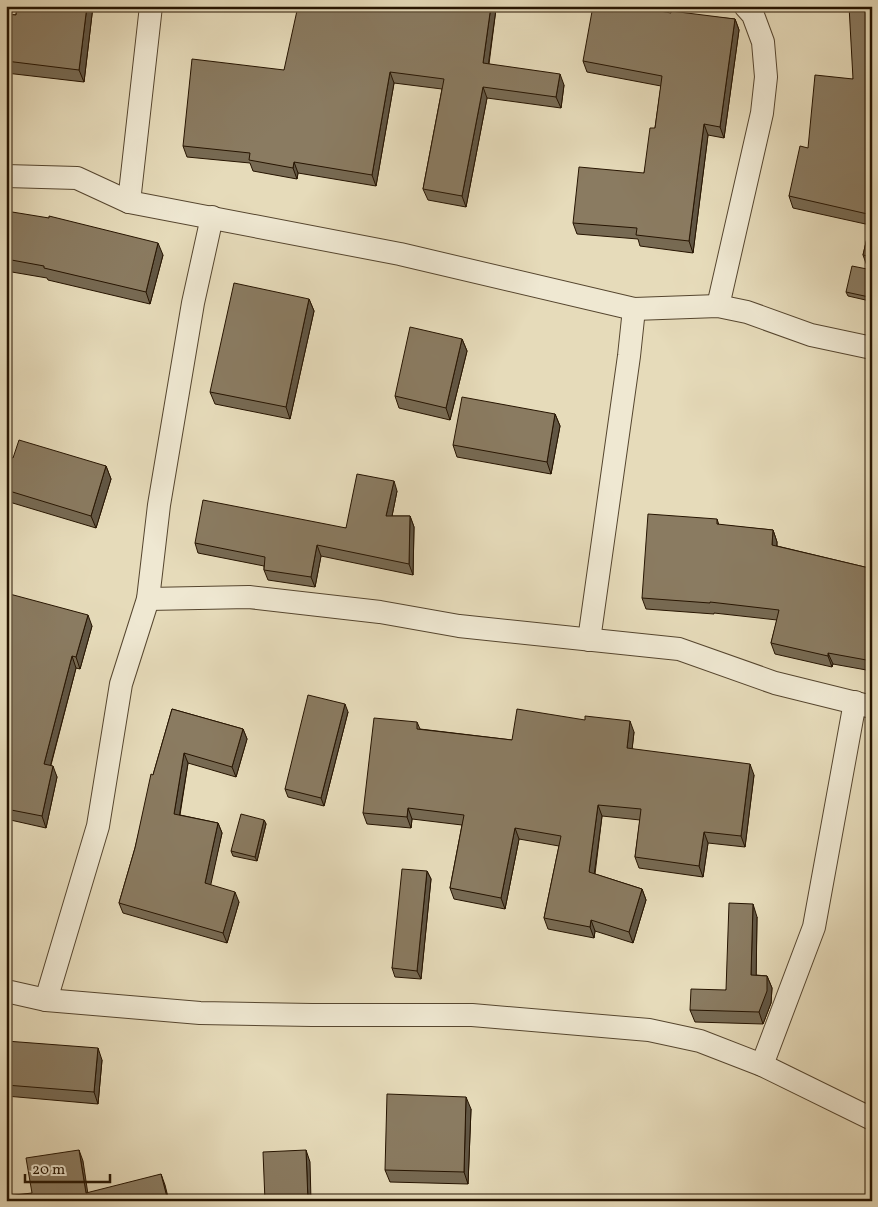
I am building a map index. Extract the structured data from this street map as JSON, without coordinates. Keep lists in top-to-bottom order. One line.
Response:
{"scale_bar":"20 m"}
